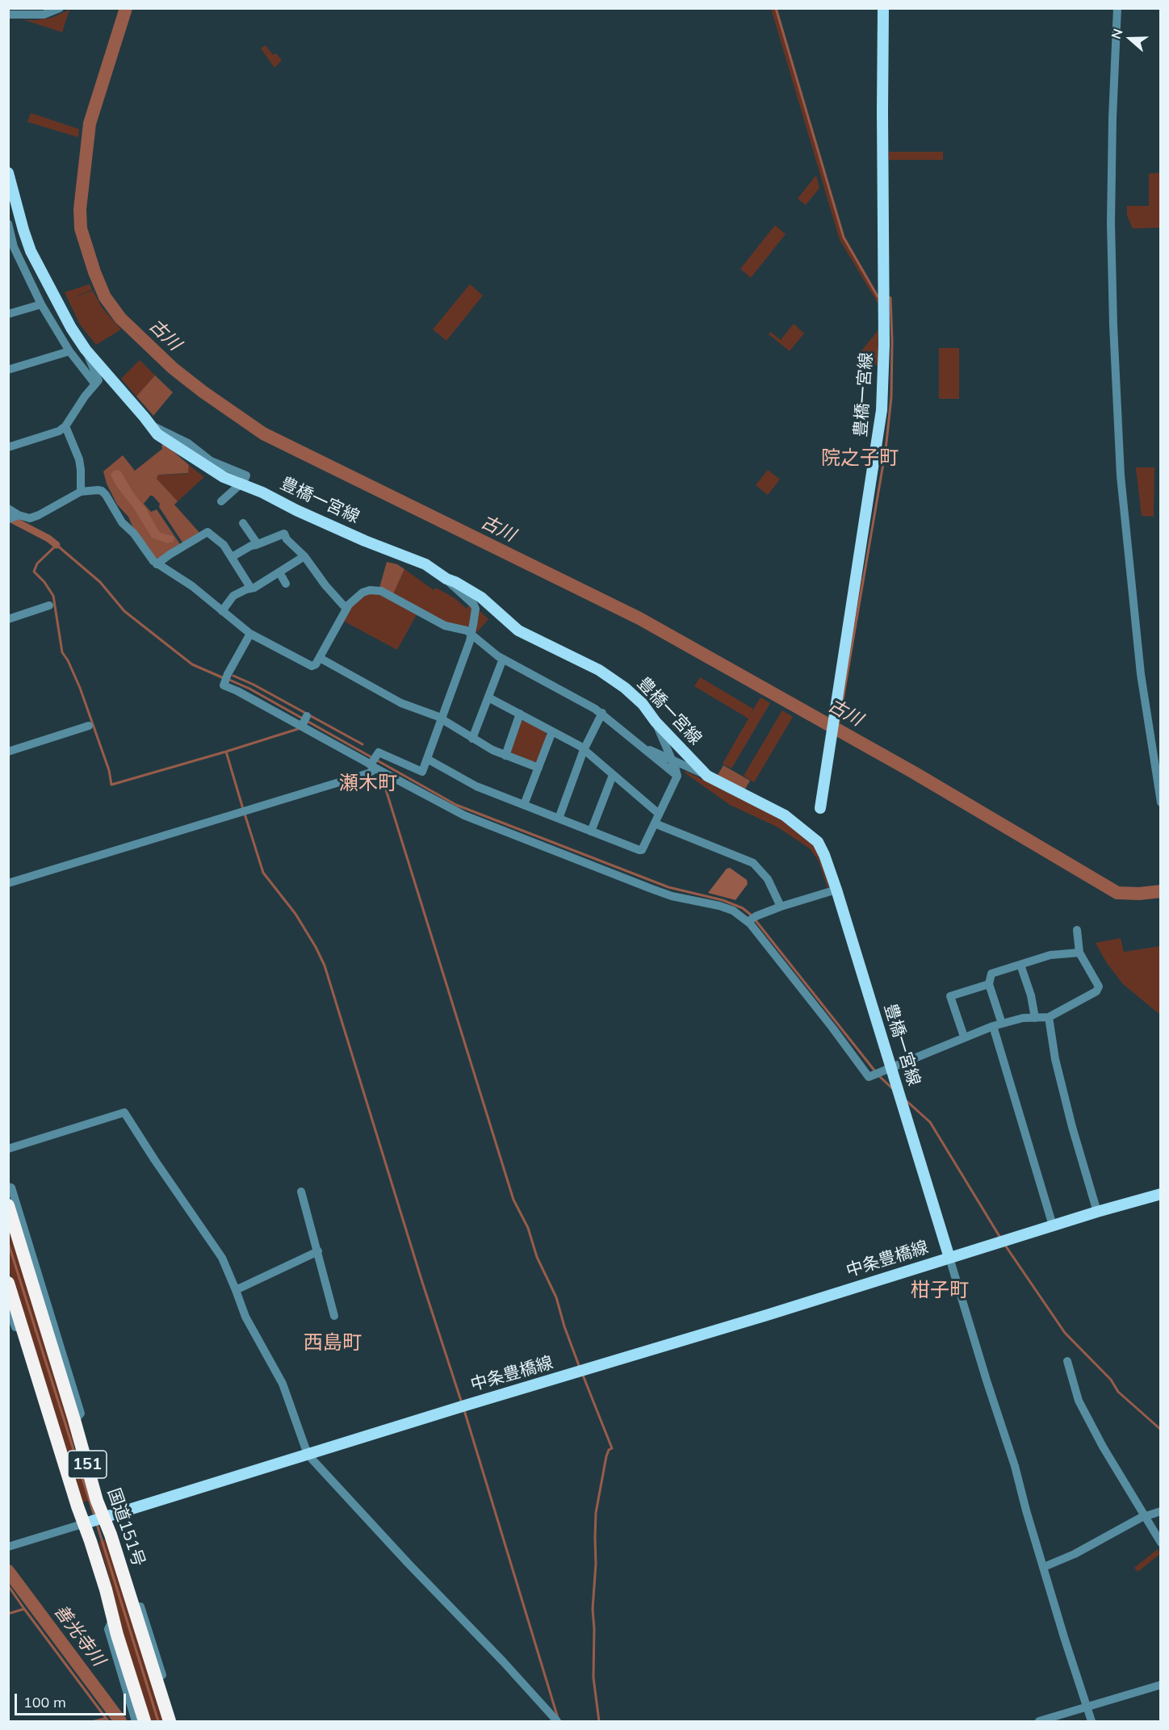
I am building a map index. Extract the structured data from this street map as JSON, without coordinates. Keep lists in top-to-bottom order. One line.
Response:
{"streets":{"highway":["151","国道151号"],"main road":["豊橋一宮線","中条豊橋線"]},"crossings":[["豊橋一宮線","中条豊橋線"],["中条豊橋線","国道151号"]],"districts":["院之子町","瀬木町","柑子町","西島町"],"water":["古川","善光寺川"],"scale_bar":"100 m","north":"left"}
